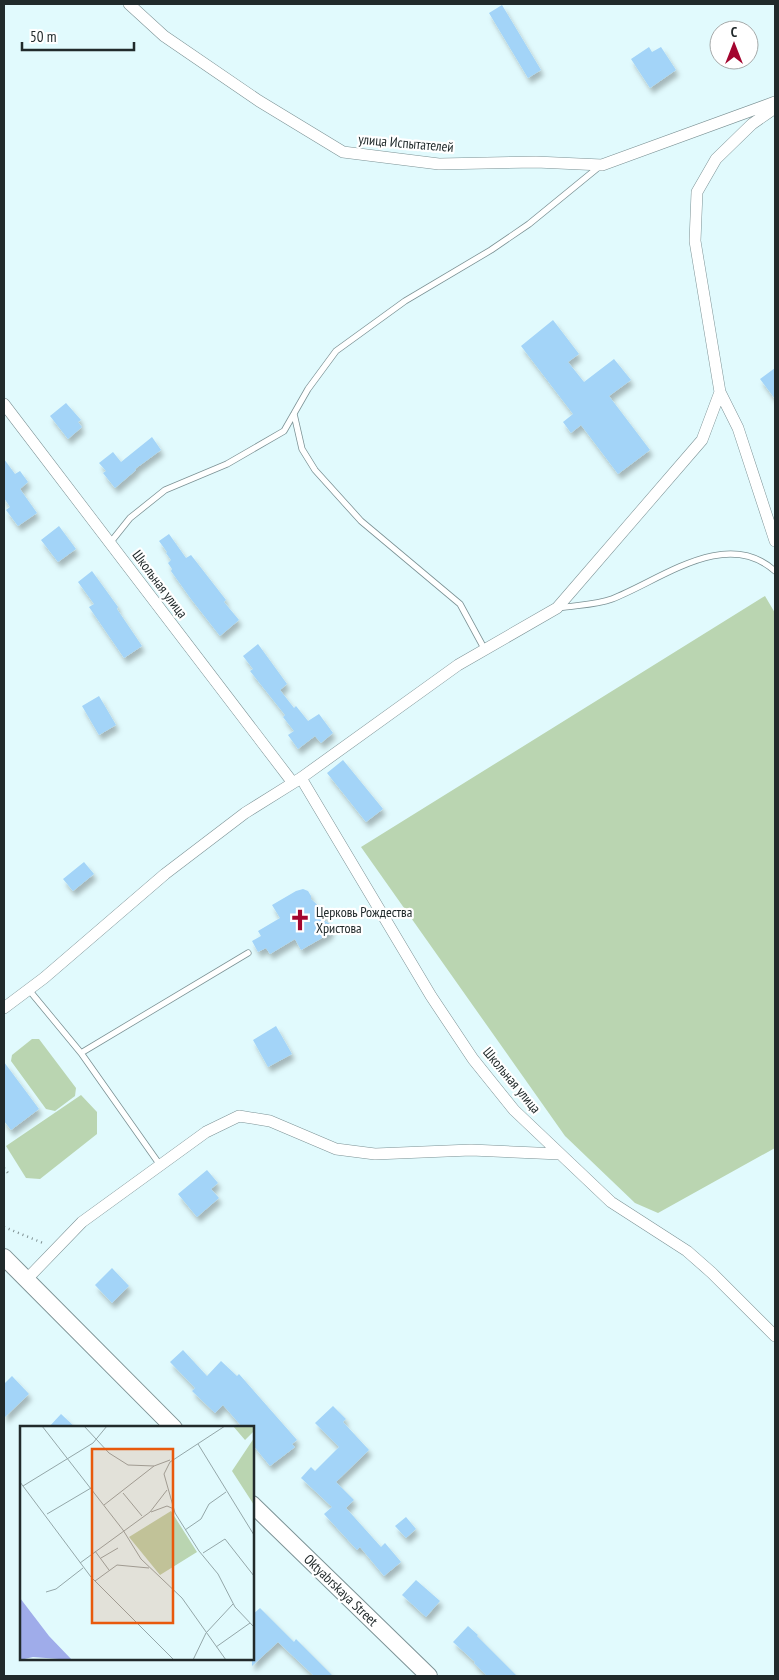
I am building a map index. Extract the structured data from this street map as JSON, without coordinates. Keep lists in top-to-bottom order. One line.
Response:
{"streets":{"street":["улица Испытателей","Школьная улица","Oktyabrskaya Street"]},"places":{"church":["Церковь Рождества Христова"]},"scale_bar":"50 m","north":"top"}
